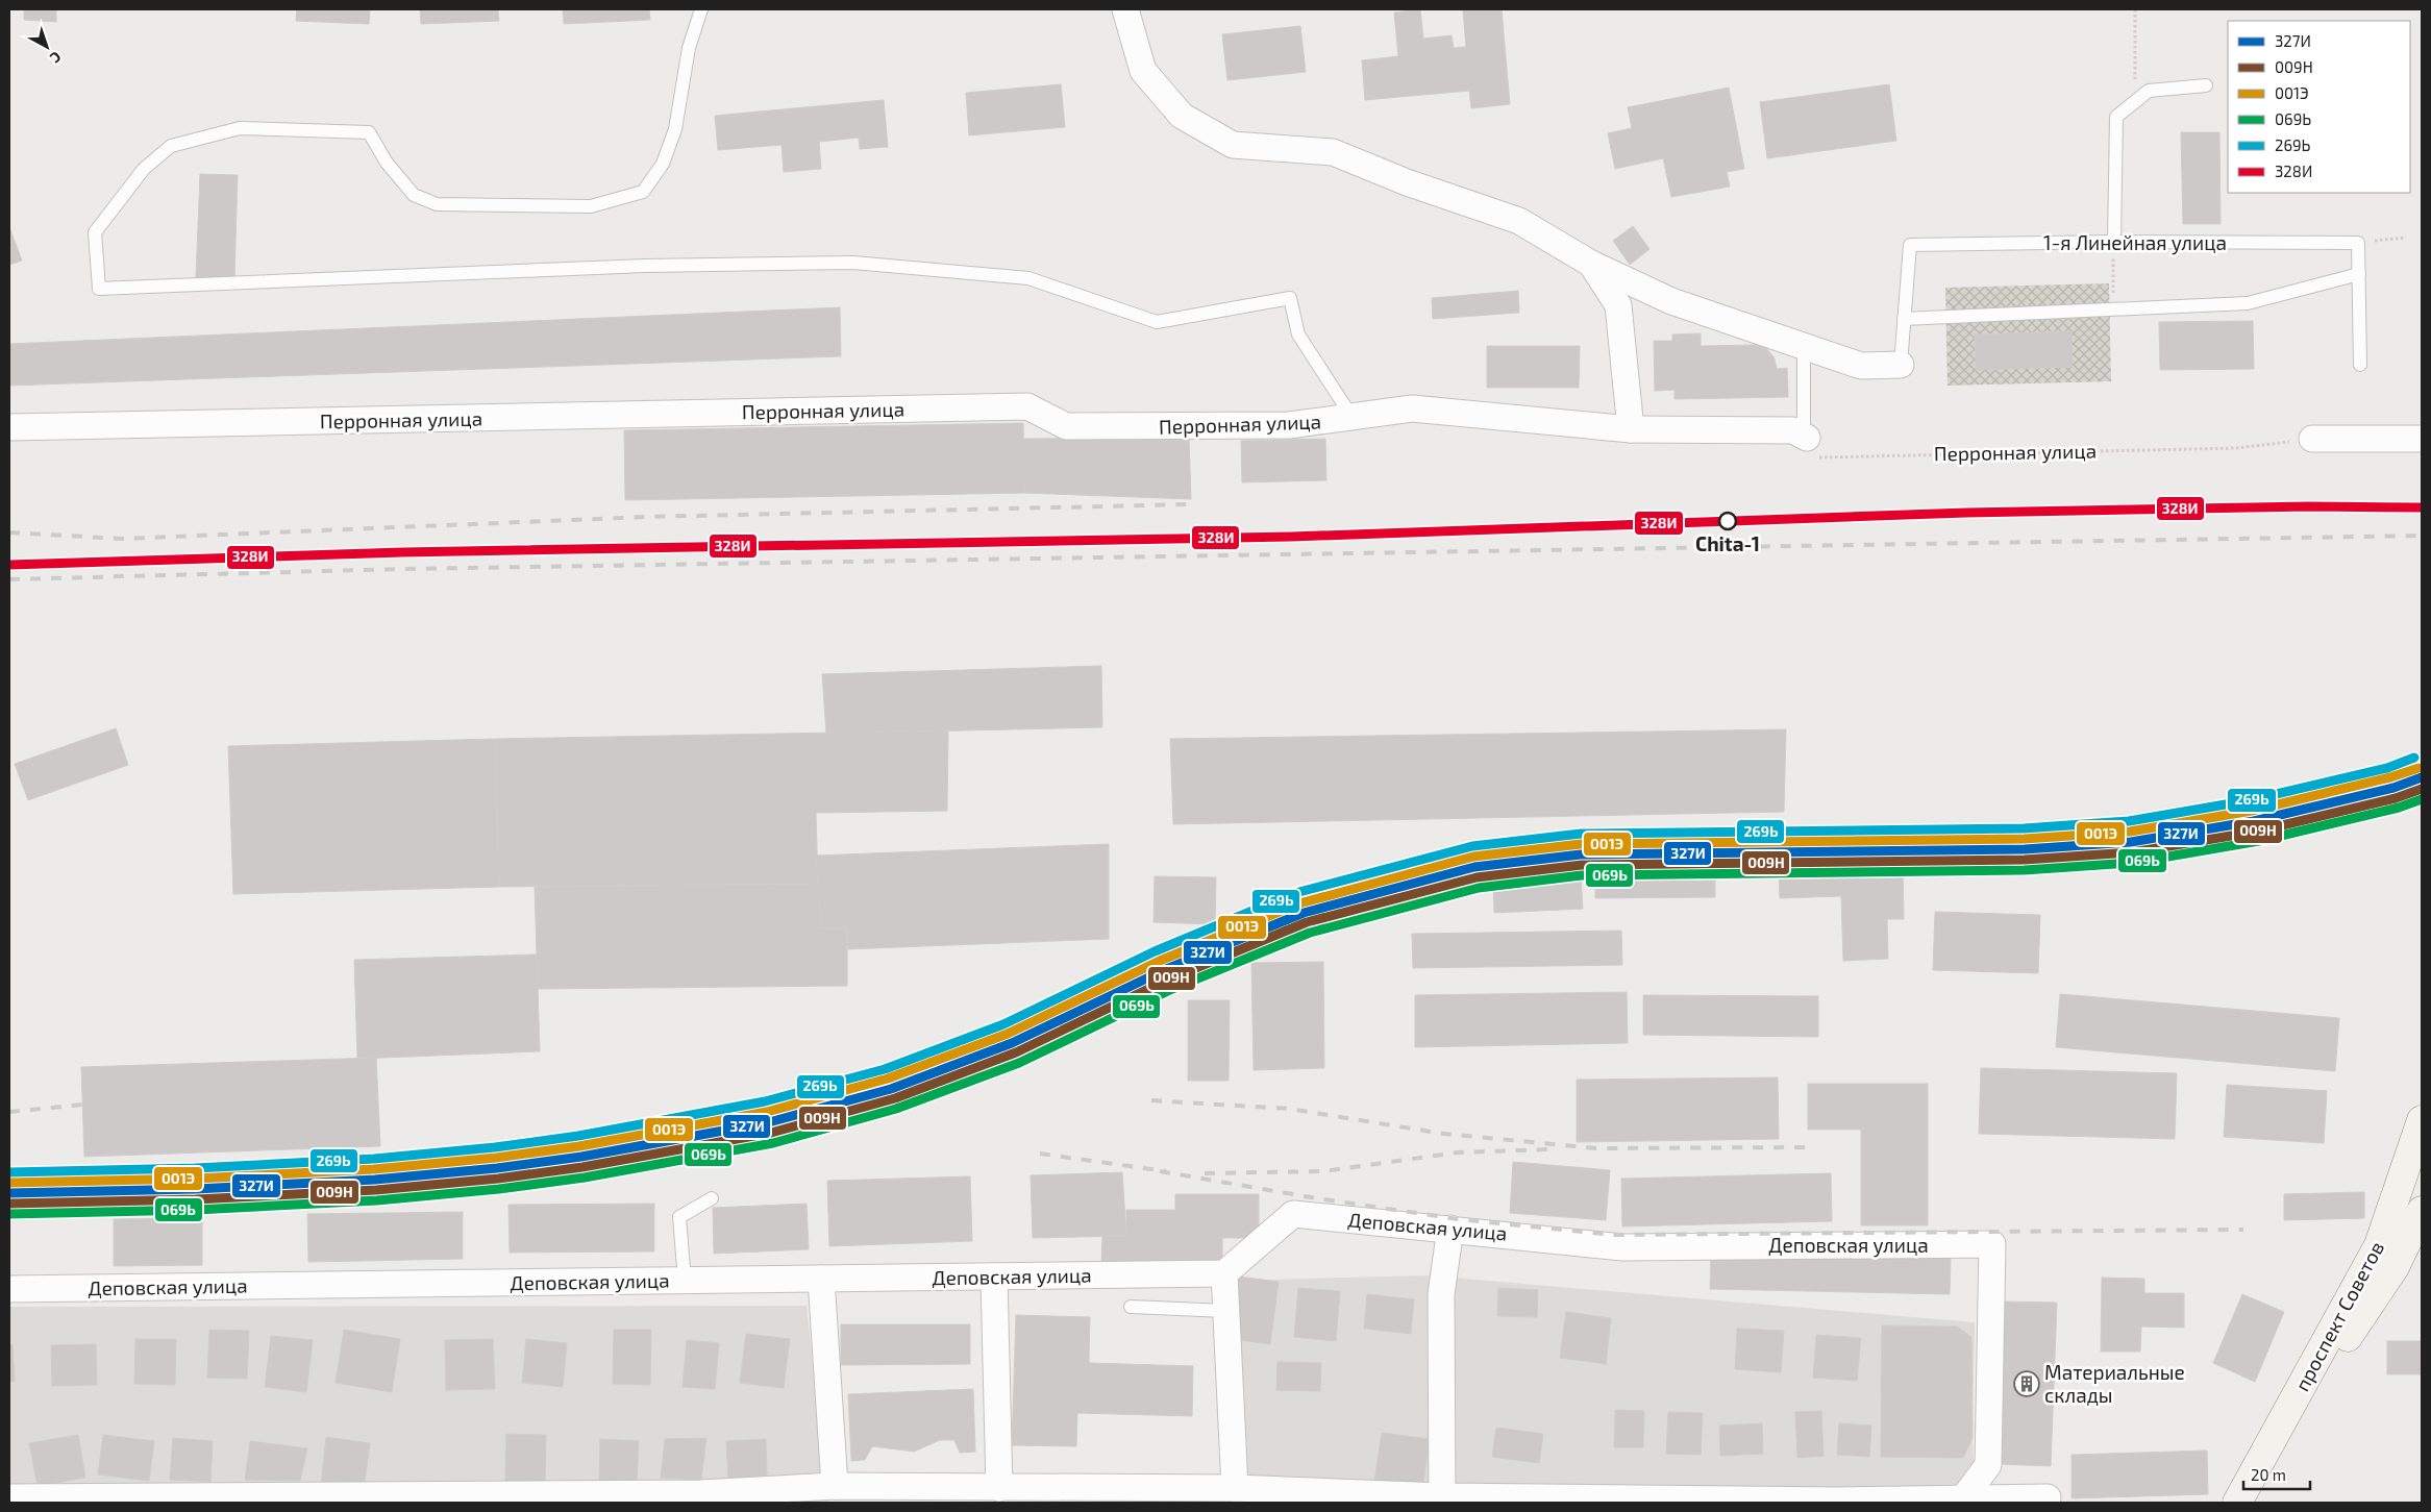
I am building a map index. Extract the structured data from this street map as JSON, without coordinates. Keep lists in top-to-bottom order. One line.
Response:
{"streets":{"main road":["проспект Советов"],"street":["Перронная улица","Деповская улица"],"lane":["1-я Линейная улица"]},"places":{"other":["Chita-1"],"building":["Материальные склады"]},"lines":["transit line 328И","transit line 269Ь","transit line 001Э","transit line 327И","transit line 009Н","transit line 069Ь"],"legend":["327И","009Н","001Э","069Ь","269Ь","328И"],"scale_bar":"20 m","north":"bottom right"}
